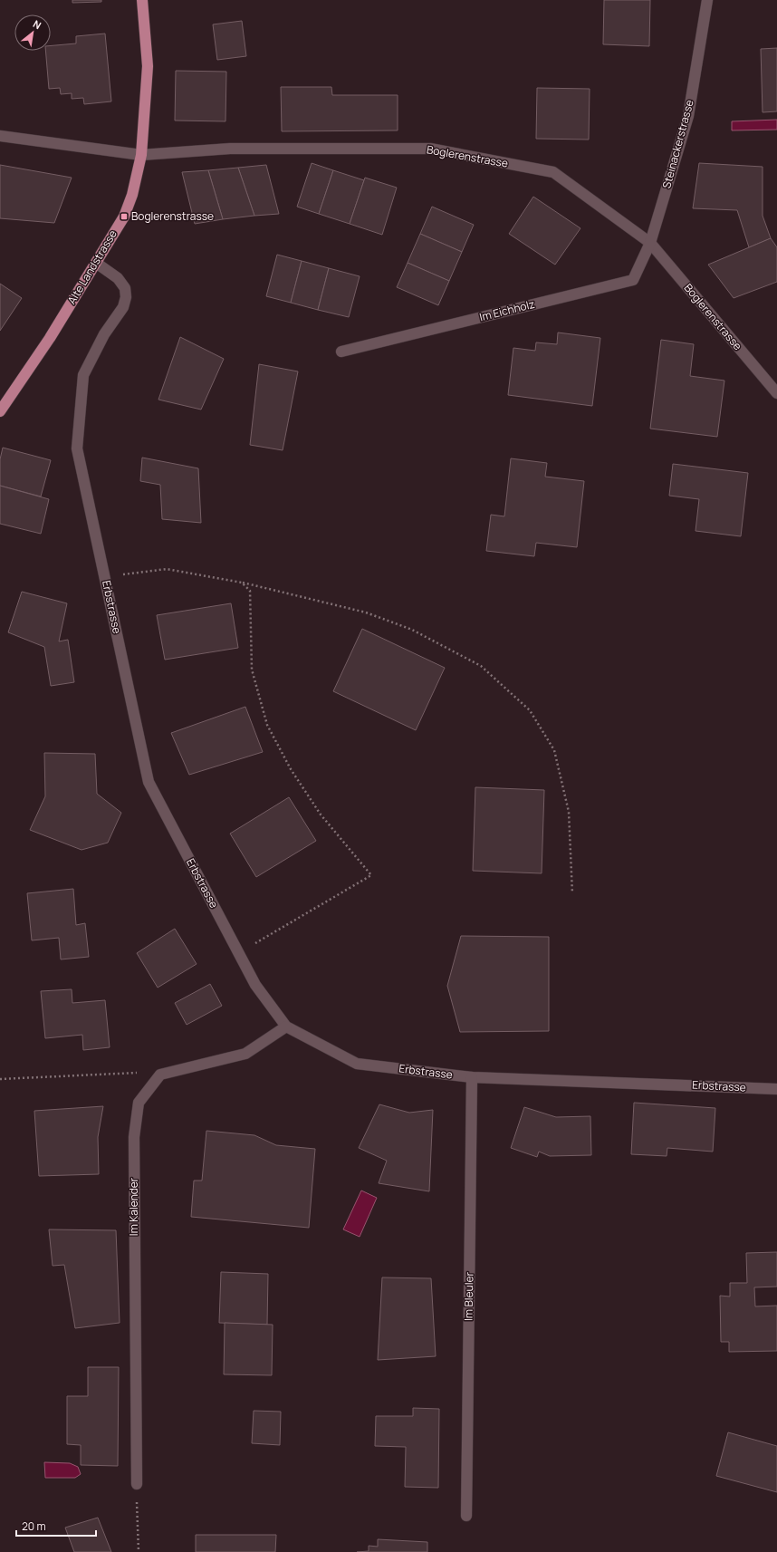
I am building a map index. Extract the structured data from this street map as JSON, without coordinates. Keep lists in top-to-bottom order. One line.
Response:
{"streets":{"main road":["Alte Landstrasse"],"street":["Steinackerstrasse","Boglerenstrasse","Im Eichholz","Erbstrasse","Im Kalender","Im Bleuler"]},"crossings":[["Steinackerstrasse","Boglerenstrasse"],["Steinackerstrasse","Im Eichholz"],["Boglerenstrasse","Alte Landstrasse"],["Boglerenstrasse","Im Eichholz"],["Alte Landstrasse","Erbstrasse"],["Erbstrasse","Im Kalender"],["Erbstrasse","Im Bleuler"]],"places":{"transit":["Boglerenstrasse"]},"scale_bar":"20 m","north":"top right"}
